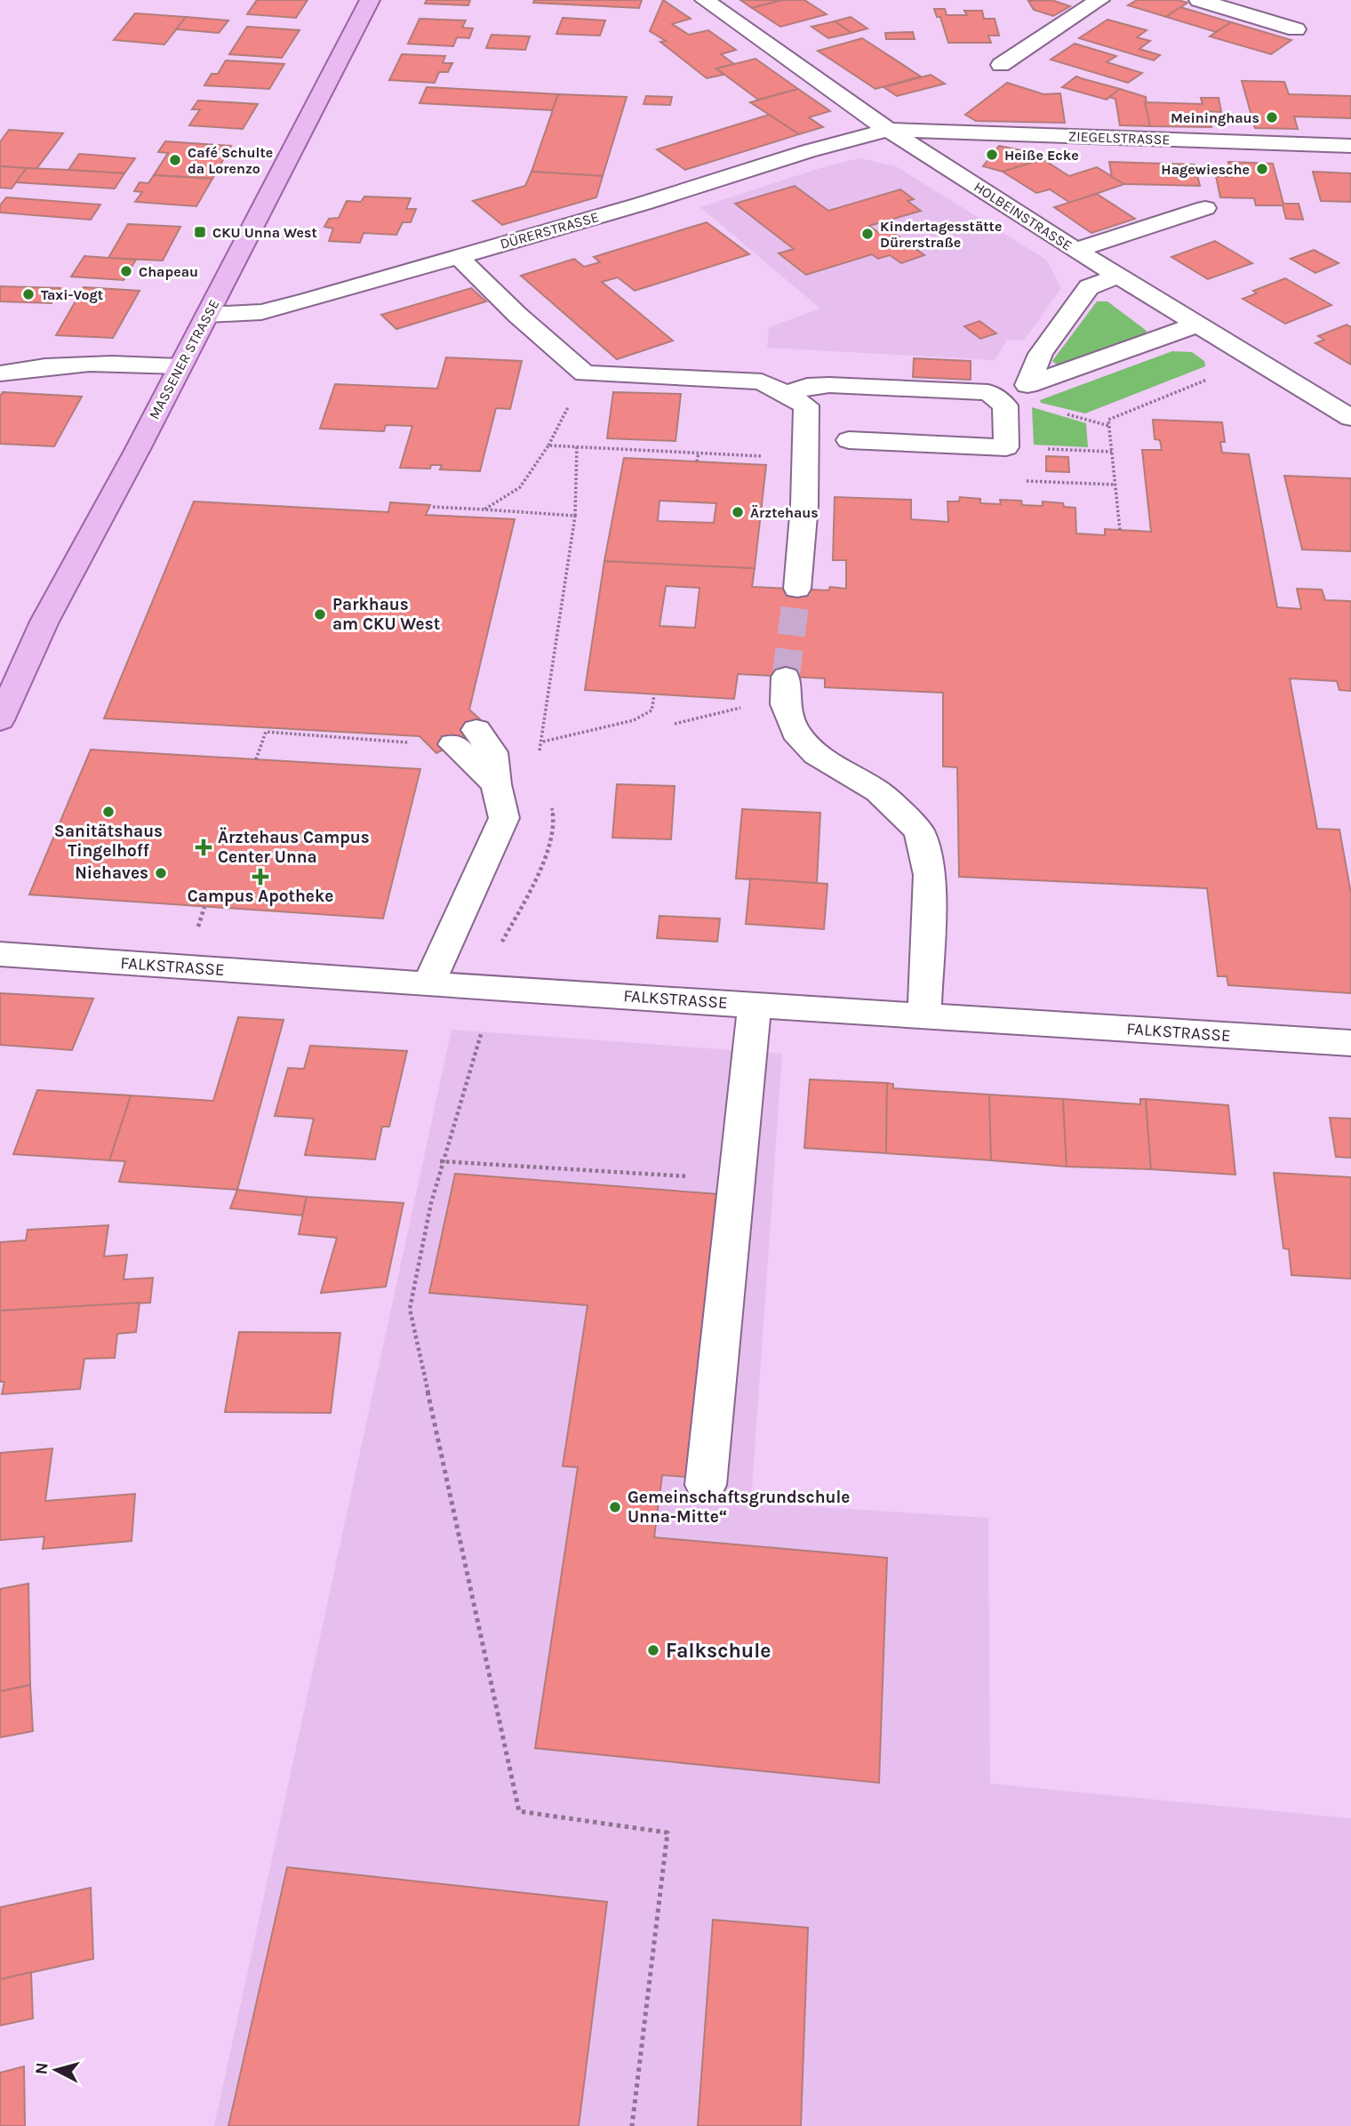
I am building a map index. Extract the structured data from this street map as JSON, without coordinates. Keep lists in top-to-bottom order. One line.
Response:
{"streets":{"main road":["MASSENER STRASSE"],"street":["ZIEGELSTRASSE","HOLBEINSTRASSE","DÜRERSTRASSE","FALKSTRASSE"]},"crossings":[["ZIEGELSTRASSE","HOLBEINSTRASSE"],["ZIEGELSTRASSE","DÜRERSTRASSE"],["HOLBEINSTRASSE","DÜRERSTRASSE"],["DÜRERSTRASSE","MASSENER STRASSE"]],"places":{"other":["Meininghaus","Heiße Ecke","Café Schulte da Lorenzo","Hagewiesche","Kindertagesstätte Dürerstraße","Chapeau","Taxi-Vogt","Ärztehaus","Parkhaus am CKU West","Sanitätshaus Tingelhoff","Niehaves","Gemeinschaftsgrundschule Unna-Mitte“","Falkschule"],"transit":["CKU Unna West"],"health":["Ärztehaus Campus Center Unna","Campus Apotheke"]},"north":"left"}
